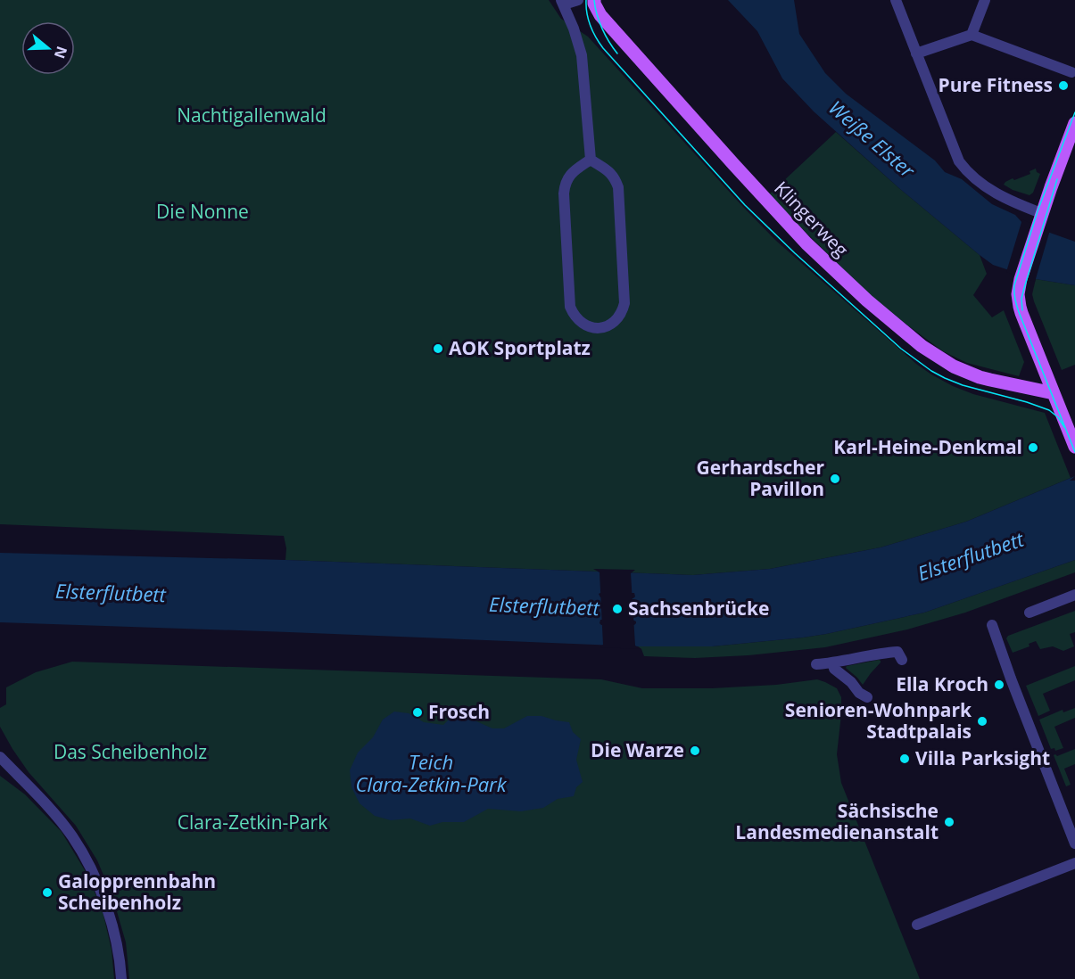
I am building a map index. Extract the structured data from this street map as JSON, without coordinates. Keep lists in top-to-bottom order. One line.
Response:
{"streets":{"main road":["Klingerweg"]},"water":["Weiße Elster","Elsterflutbett","Teich Clara-Zetkin-Park"],"parks":["Nachtigallenwald","Die Nonne","Das Scheibenholz","Clara-Zetkin-Park"],"places":["Pure Fitness","AOK Sportplatz","Karl-Heine-Denkmal","Gerhardscher Pavillon","Sachsenbrücke","Ella Kroch","Frosch","Senioren-Wohnpark Stadtpalais","Die Warze","Villa Parksight","Sächsische Landesmedienanstalt","Galopprennbahn Scheibenholz"],"north":"right"}
